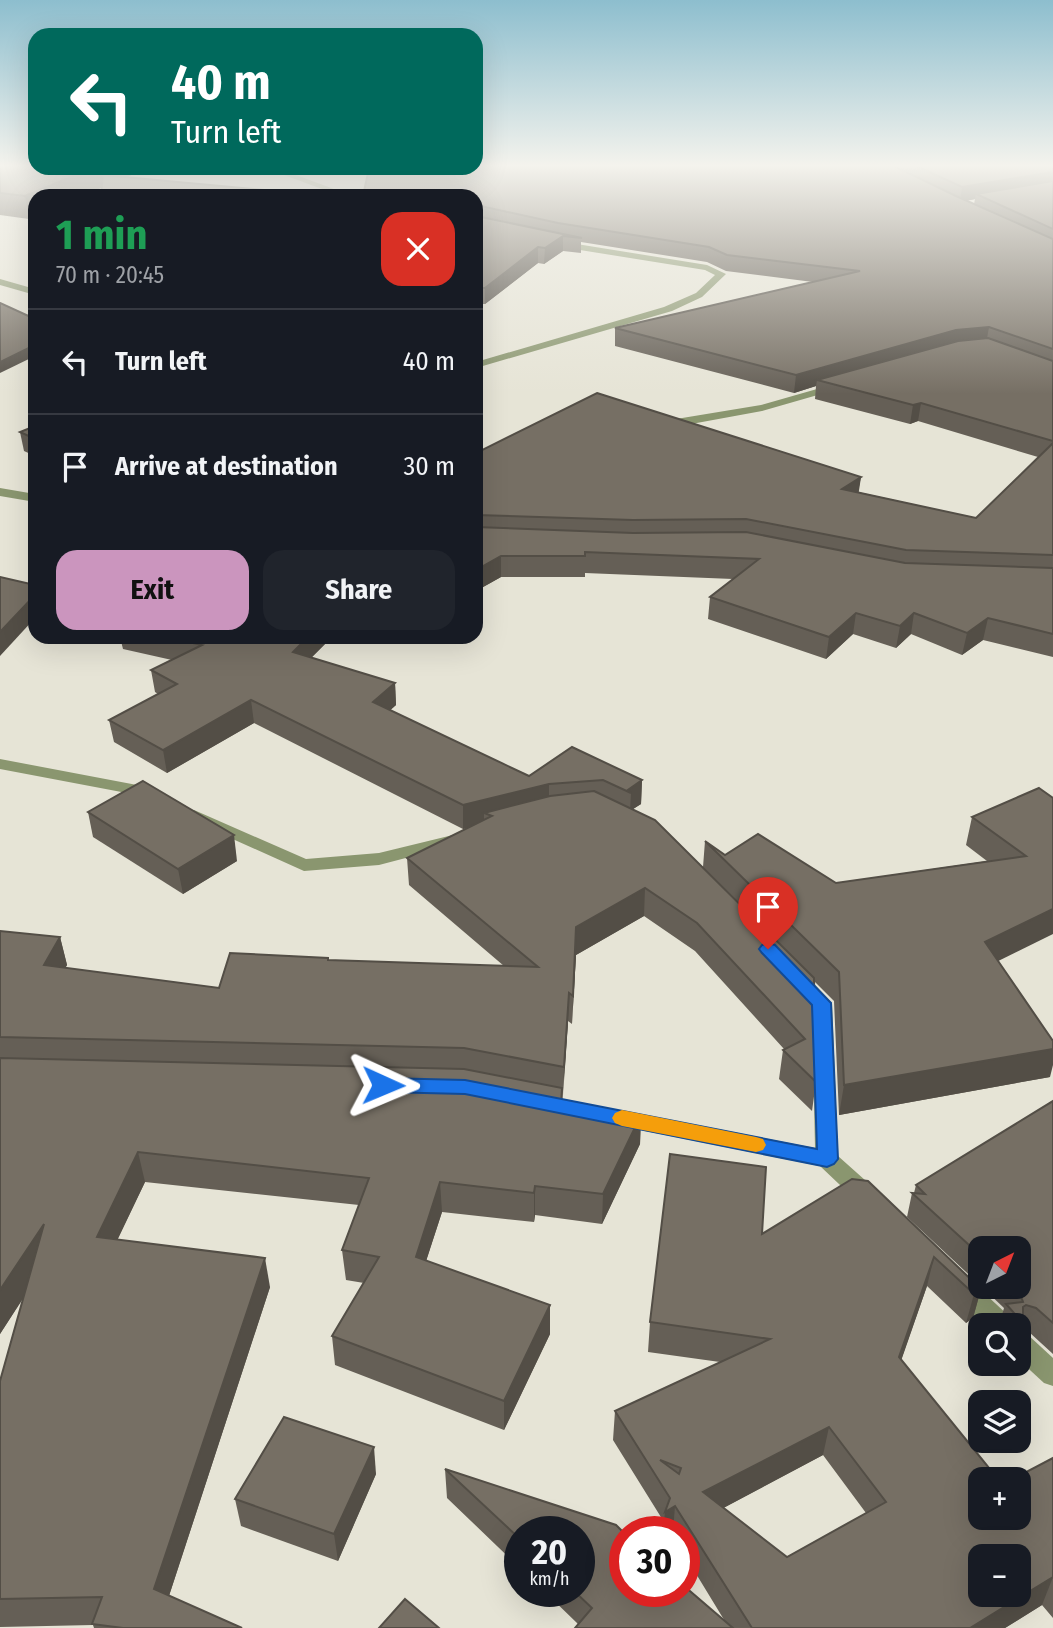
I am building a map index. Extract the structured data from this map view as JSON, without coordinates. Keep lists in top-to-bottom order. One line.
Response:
{"north":"top right","page":{"turn":["40 m","Turn left"],"heading":["1 min","70 m · 20:45"],"list":[{"name":"Turn left","value":"40 m"},{"name":"Arrive at destination","value":"30 m"}],"buttons":["Exit","Share"],"map_buttons":["+","−"],"speed":"20 km/h","limit":"30"}}
